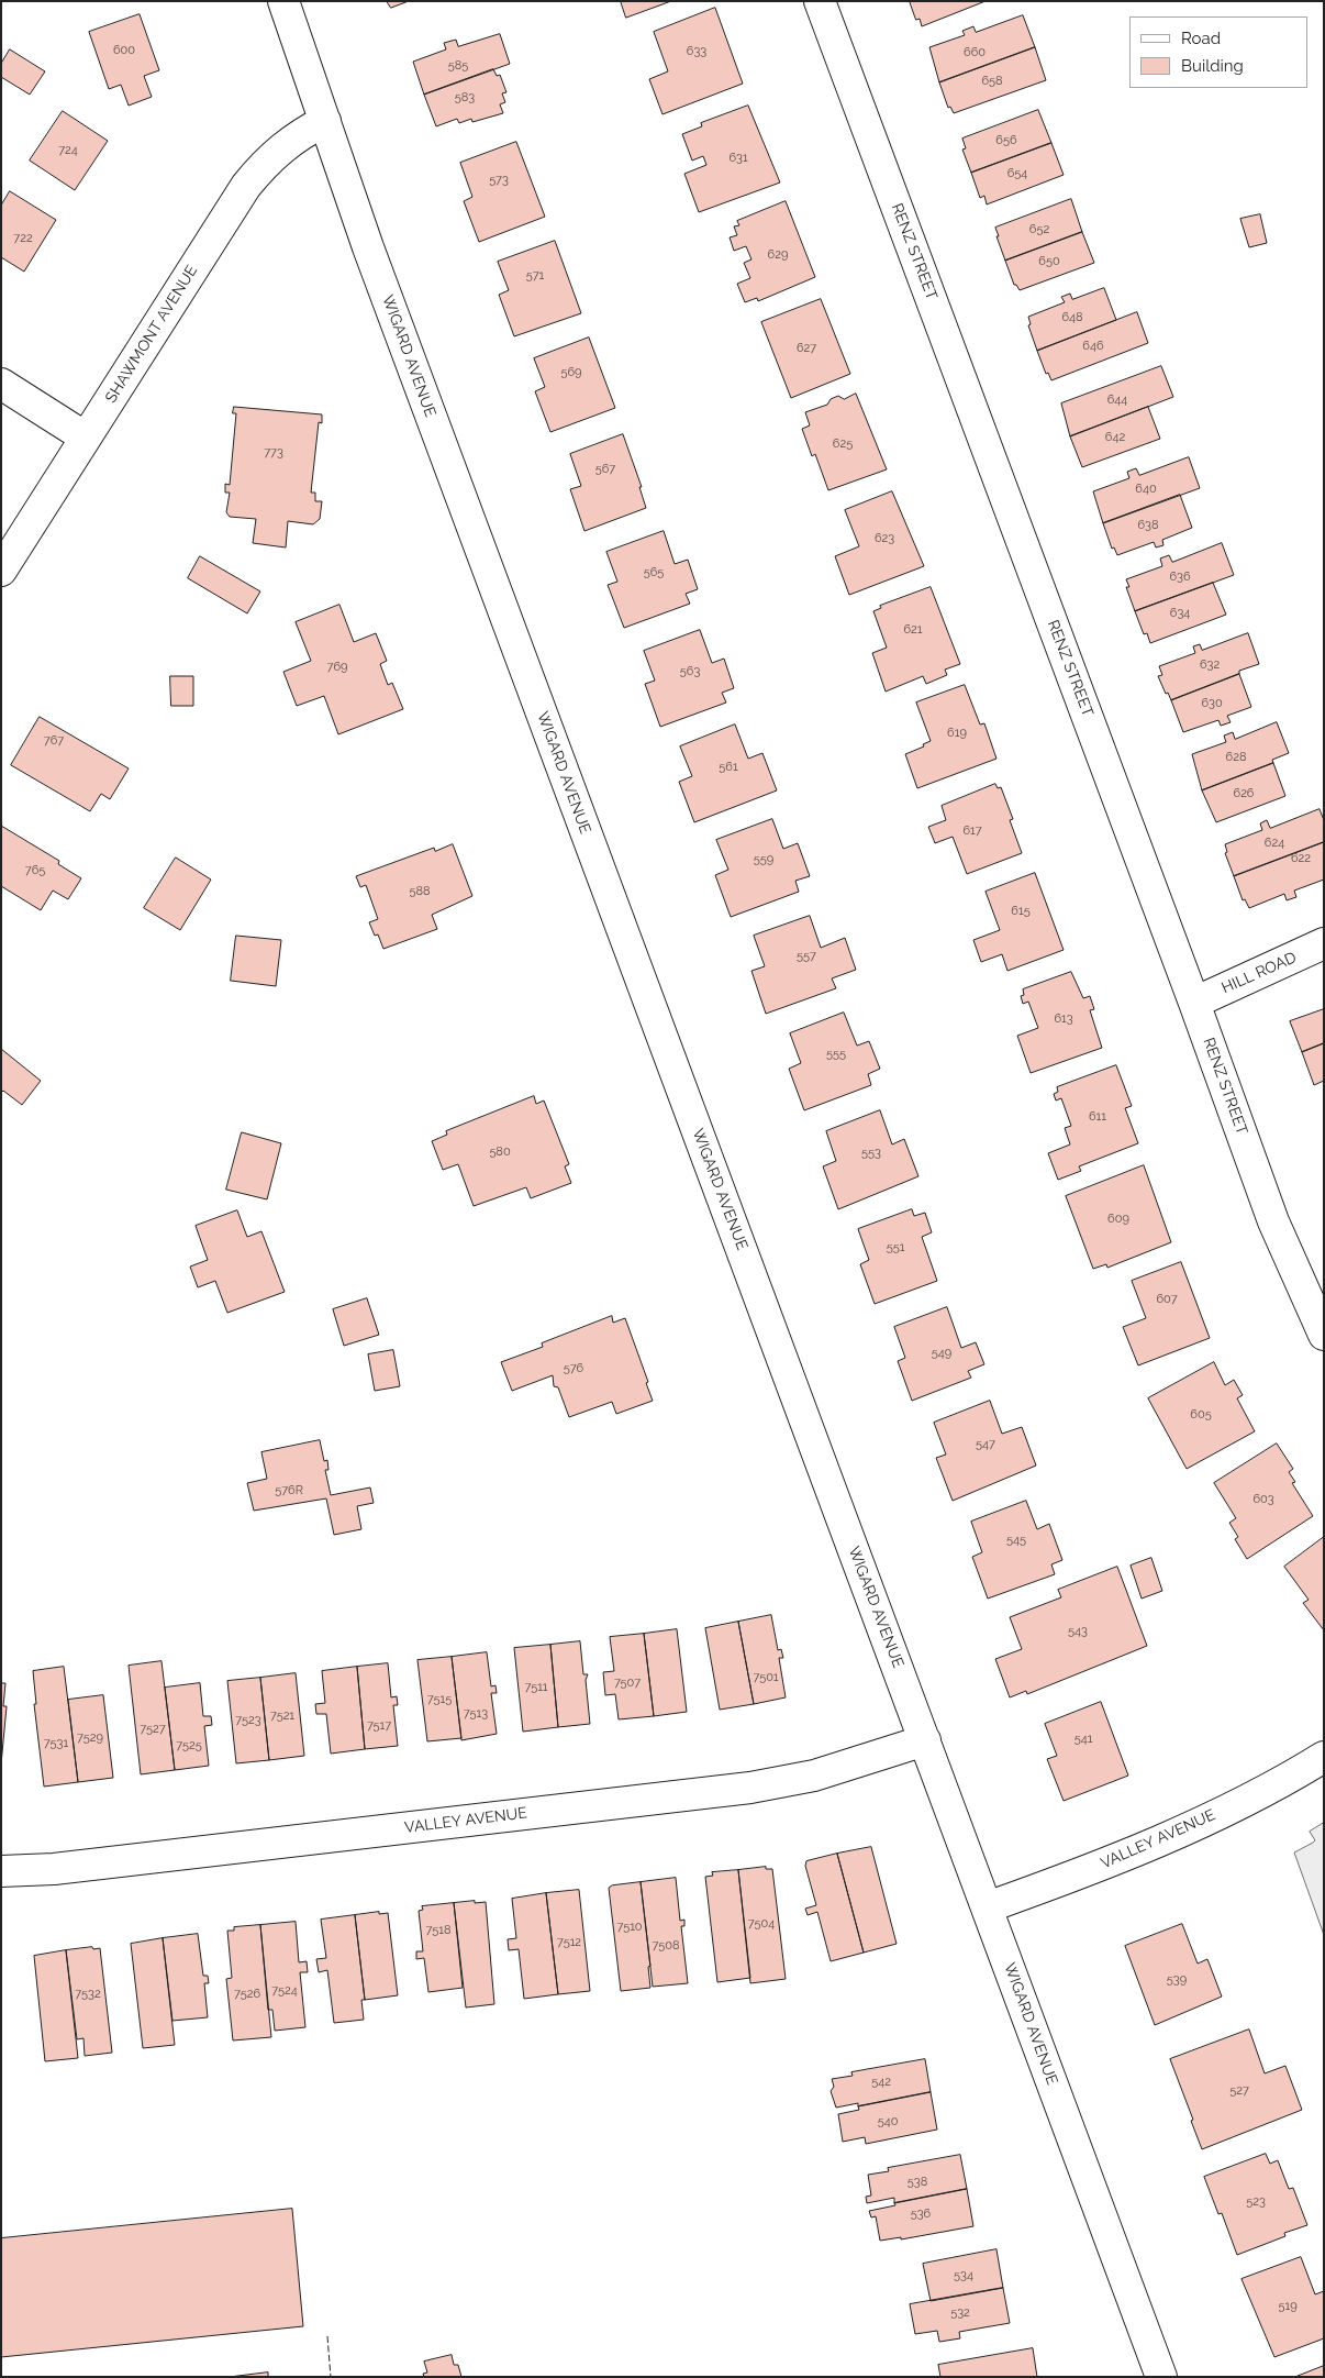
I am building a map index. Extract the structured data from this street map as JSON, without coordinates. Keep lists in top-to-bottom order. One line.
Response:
{"streets":{"street":["RENZ STREET","SHAWMONT AVENUE","WIGARD AVENUE","HILL ROAD","VALLEY AVENUE"]},"crossings":[["RENZ STREET","HILL ROAD"],["SHAWMONT AVENUE","WIGARD AVENUE"],["WIGARD AVENUE","VALLEY AVENUE"]],"house_numbers":["600","633","660","585","658","583","656","724","631","654","573","652","722","629","650","571","648","646","627","569","644","642","625","773","567","640","638","623","565","636","634","621","632","769","563","630","619","767","628","561","626","617","624","622","559","765","588","615","557","613","555","611","580","553","609","551","607","549","576","605","547","576R","603","545","543","7501","7507","7511","7515","7513","7521","7523","7517","7527","7529","541","7531","7525","7504","7510","7518","7512","7508","539","7524","7532","7526","542","527","540","538","523","536","534","519","532"],"legend":["Road","Building"]}
